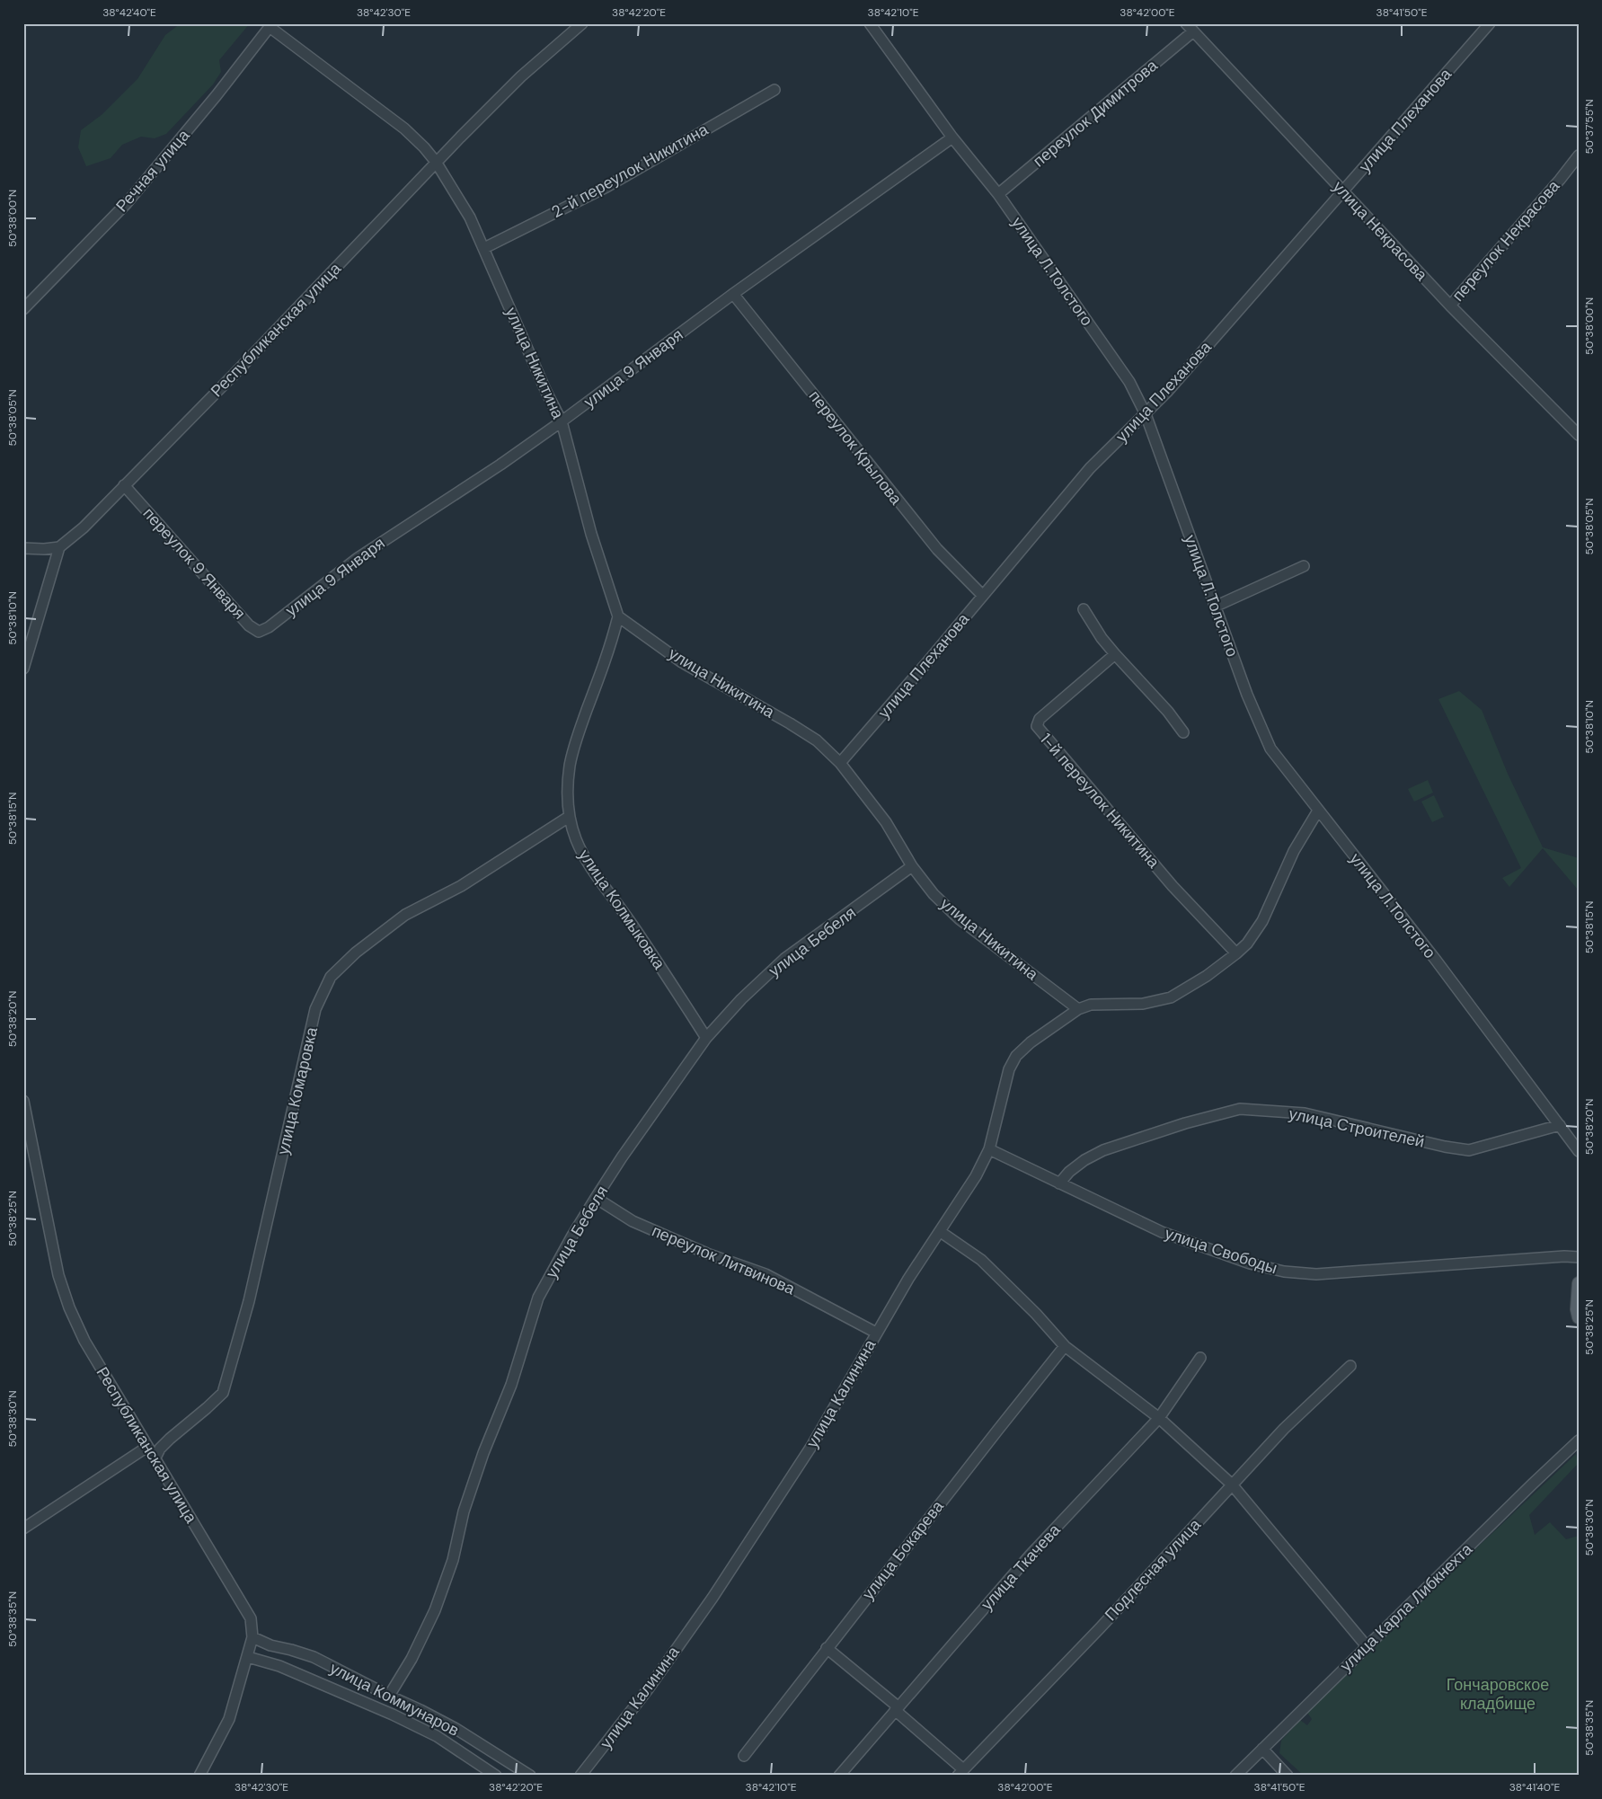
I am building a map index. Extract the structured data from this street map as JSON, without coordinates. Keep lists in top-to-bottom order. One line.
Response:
{"streets":{"street":["переулок Димитрова","улица Плеханова","Речная улица","2-й переулок Никитина","улица Некрасова","переулок Некрасова","улица Л.Толстого","Республиканская улица","улица Никитина","улица 9 Января","переулок Крылова","переулок 9 Января","1-й переулок Никитина","улица Колмыковка","улица Бебеля","улица Комаровка","улица Строителей","улица Свободы","переулок Литвинова","улица Калинина","улица Бокарева","улица Ткачева","Подлесная улица","улица Карла Либкнехта","улица Коммунаров"]},"crossings":[["переулок Димитрова","улица Некрасова"],["переулок Димитрова","улица Л.Толстого"],["улица Плеханова","улица Некрасова"],["улица Плеханова","улица Л.Толстого"],["улица Плеханова","улица Никитина"],["улица Плеханова","переулок Крылова"],["Речная улица","улица Никитина"],["2-й переулок Никитина","улица Никитина"],["улица Некрасова","переулок Некрасова"],["улица Л.Толстого","улица 9 Января"],["улица Л.Толстого","улица Строителей"],["Республиканская улица","улица Никитина"],["Республиканская улица","переулок 9 Января"],["Республиканская улица","улица Комаровка"],["Республиканская улица","улица Коммунаров"],["улица Никитина","улица 9 Января"],["улица Никитина","улица Колмыковка"],["улица Никитина","улица Бебеля"],["улица Никитина","улица Калинина"],["улица 9 Января","переулок Крылова"],["улица 9 Января","переулок 9 Января"],["улица Колмыковка","улица Бебеля"],["улица Колмыковка","улица Комаровка"],["улица Бебеля","переулок Литвинова"],["улица Бебеля","улица Коммунаров"],["улица Строителей","улица Свободы"],["улица Свободы","улица Калинина"],["переулок Литвинова","улица Калинина"]],"parks":["Гончаровское кладбище"],"coordinates":["38°42'40\"E","38°42'30\"E","38°42'20\"E","38°42'10\"E","38°42'00\"E","38°41'50\"E","50°37'55\"N","50°38'00\"N","50°38'05\"N","50°38'10\"N","50°38'15\"N","50°38'20\"N","50°38'25\"N","50°38'30\"N","50°38'35\"N","38°41'40\"E"]}
